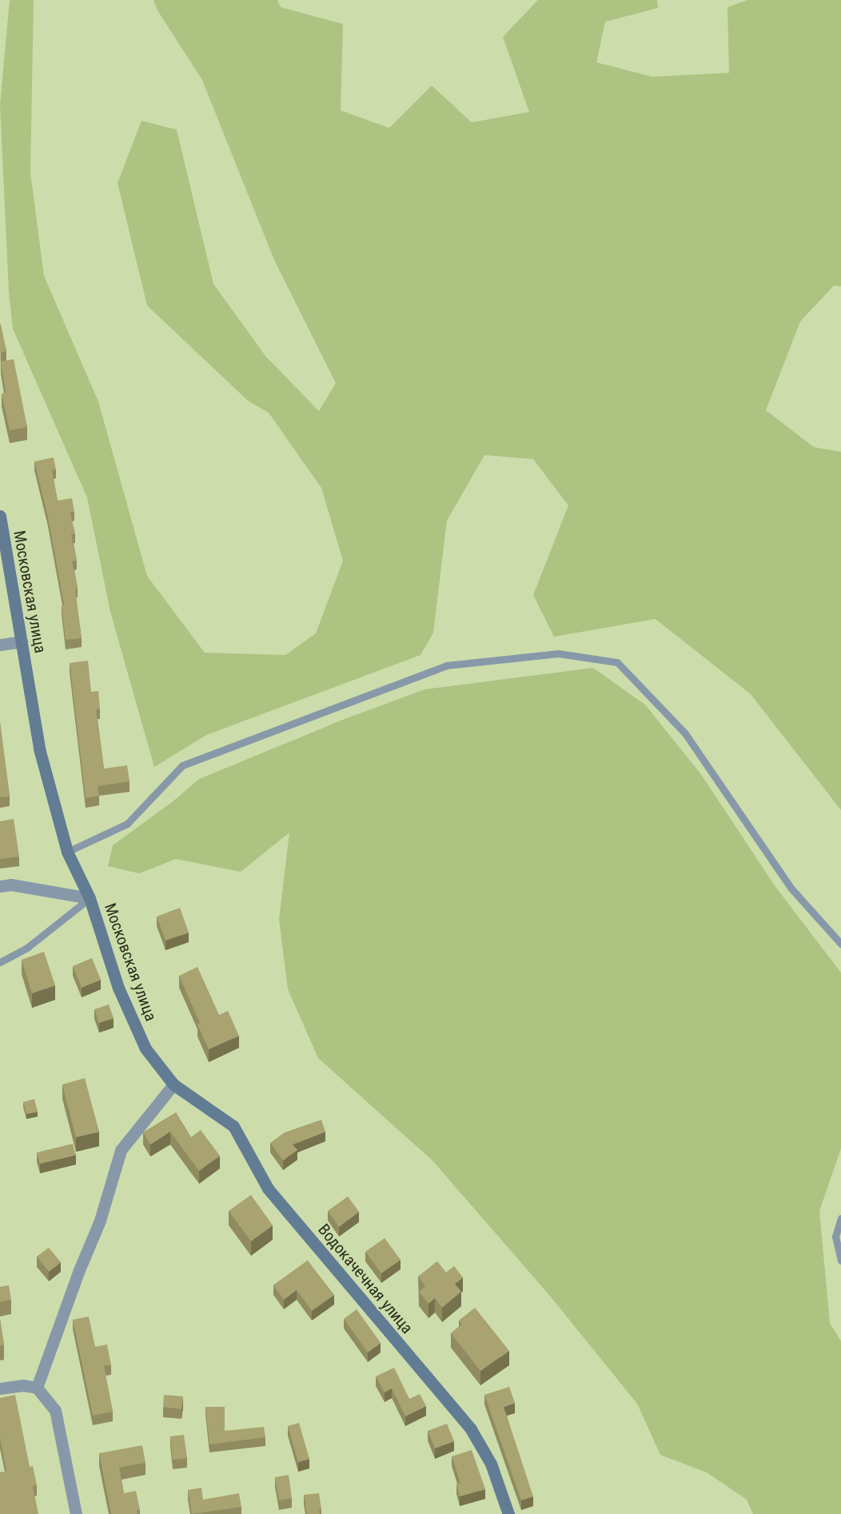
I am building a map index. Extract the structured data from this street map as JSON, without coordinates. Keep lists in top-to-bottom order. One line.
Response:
{"streets":{"street":["Московская улица","Водокачечная улица"]},"crossings":[["Московская улица","Водокачечная улица"]]}
